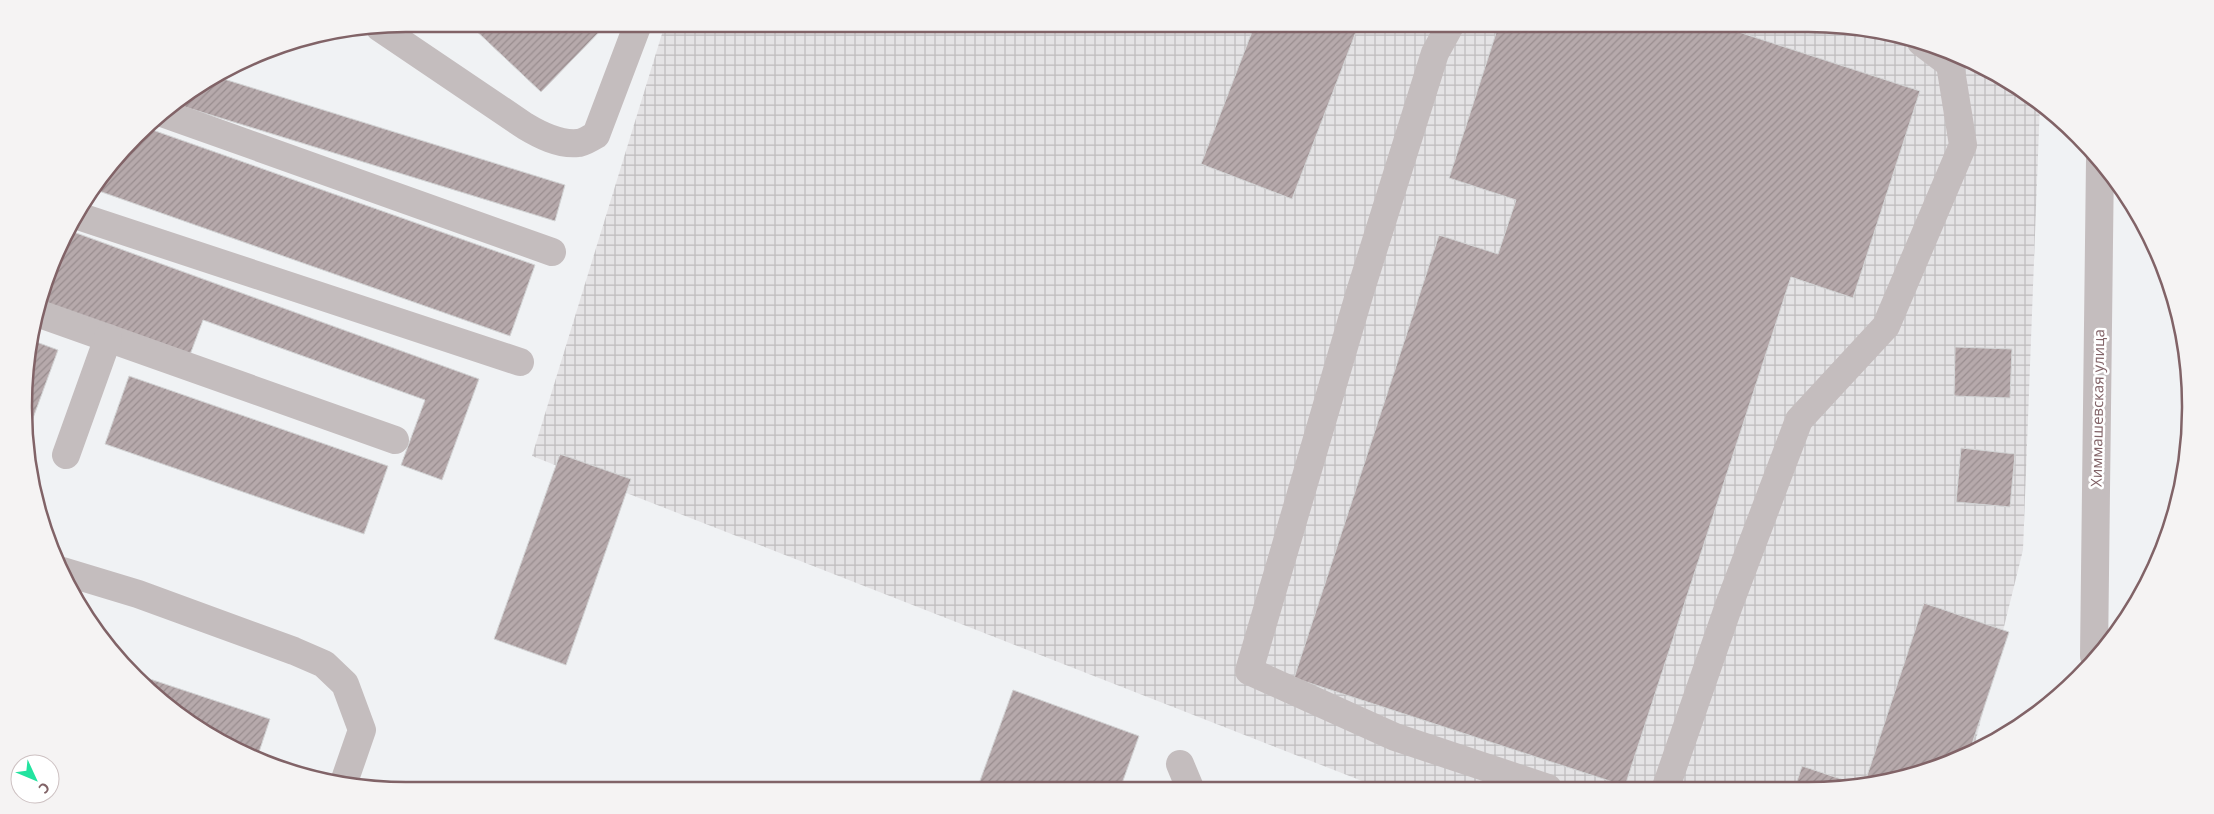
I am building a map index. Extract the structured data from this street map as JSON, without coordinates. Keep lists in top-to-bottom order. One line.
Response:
{"streets":{"street":["Химмашевская улица"]},"north":"bottom right"}
